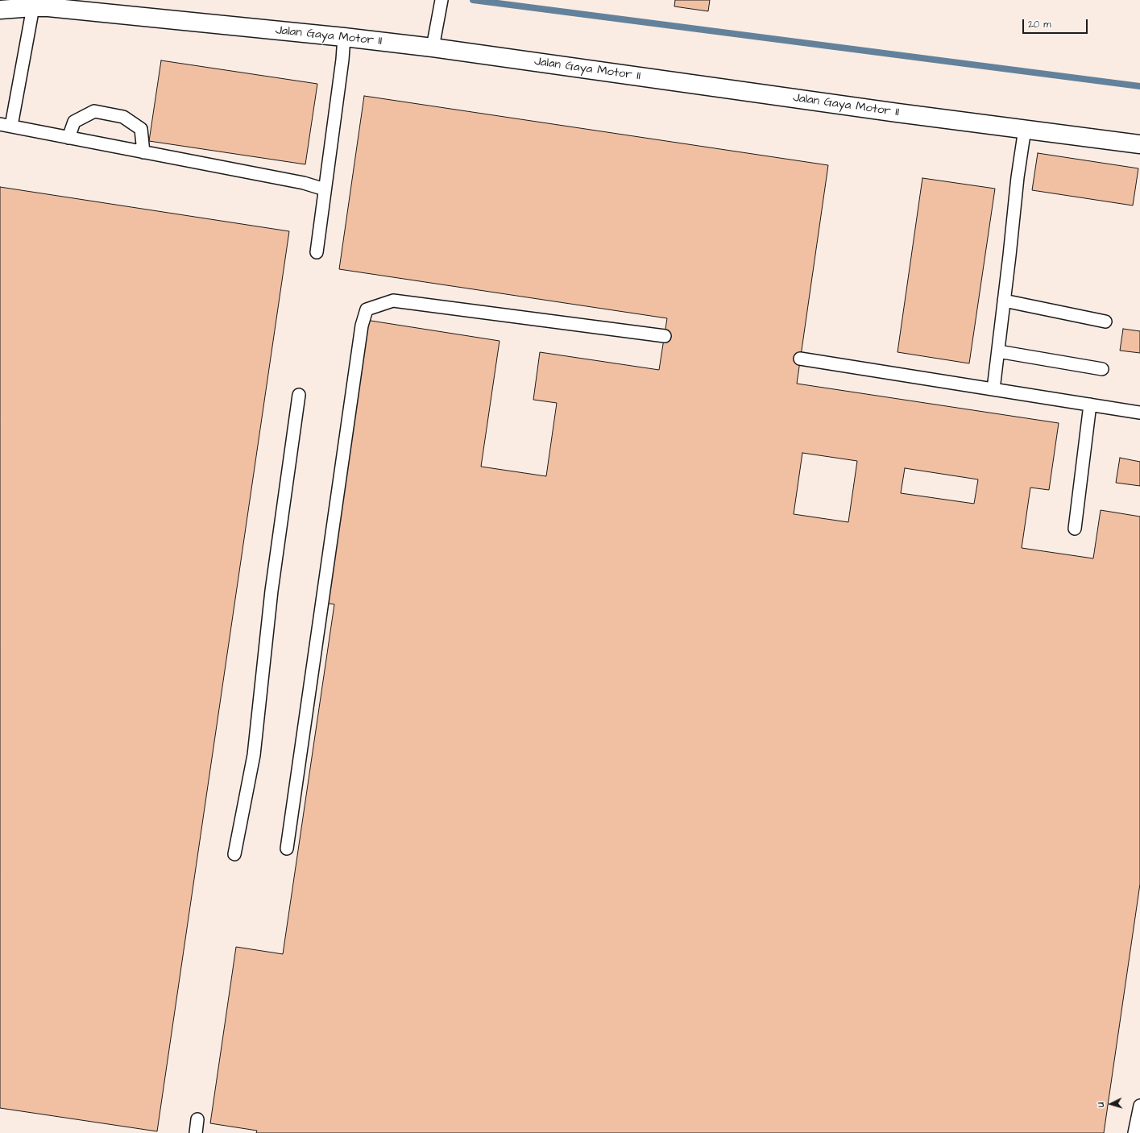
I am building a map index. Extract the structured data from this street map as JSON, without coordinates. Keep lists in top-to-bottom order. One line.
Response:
{"streets":{"street":["Jalan Gaya Motor II"]},"scale_bar":"20 m","north":"left"}
